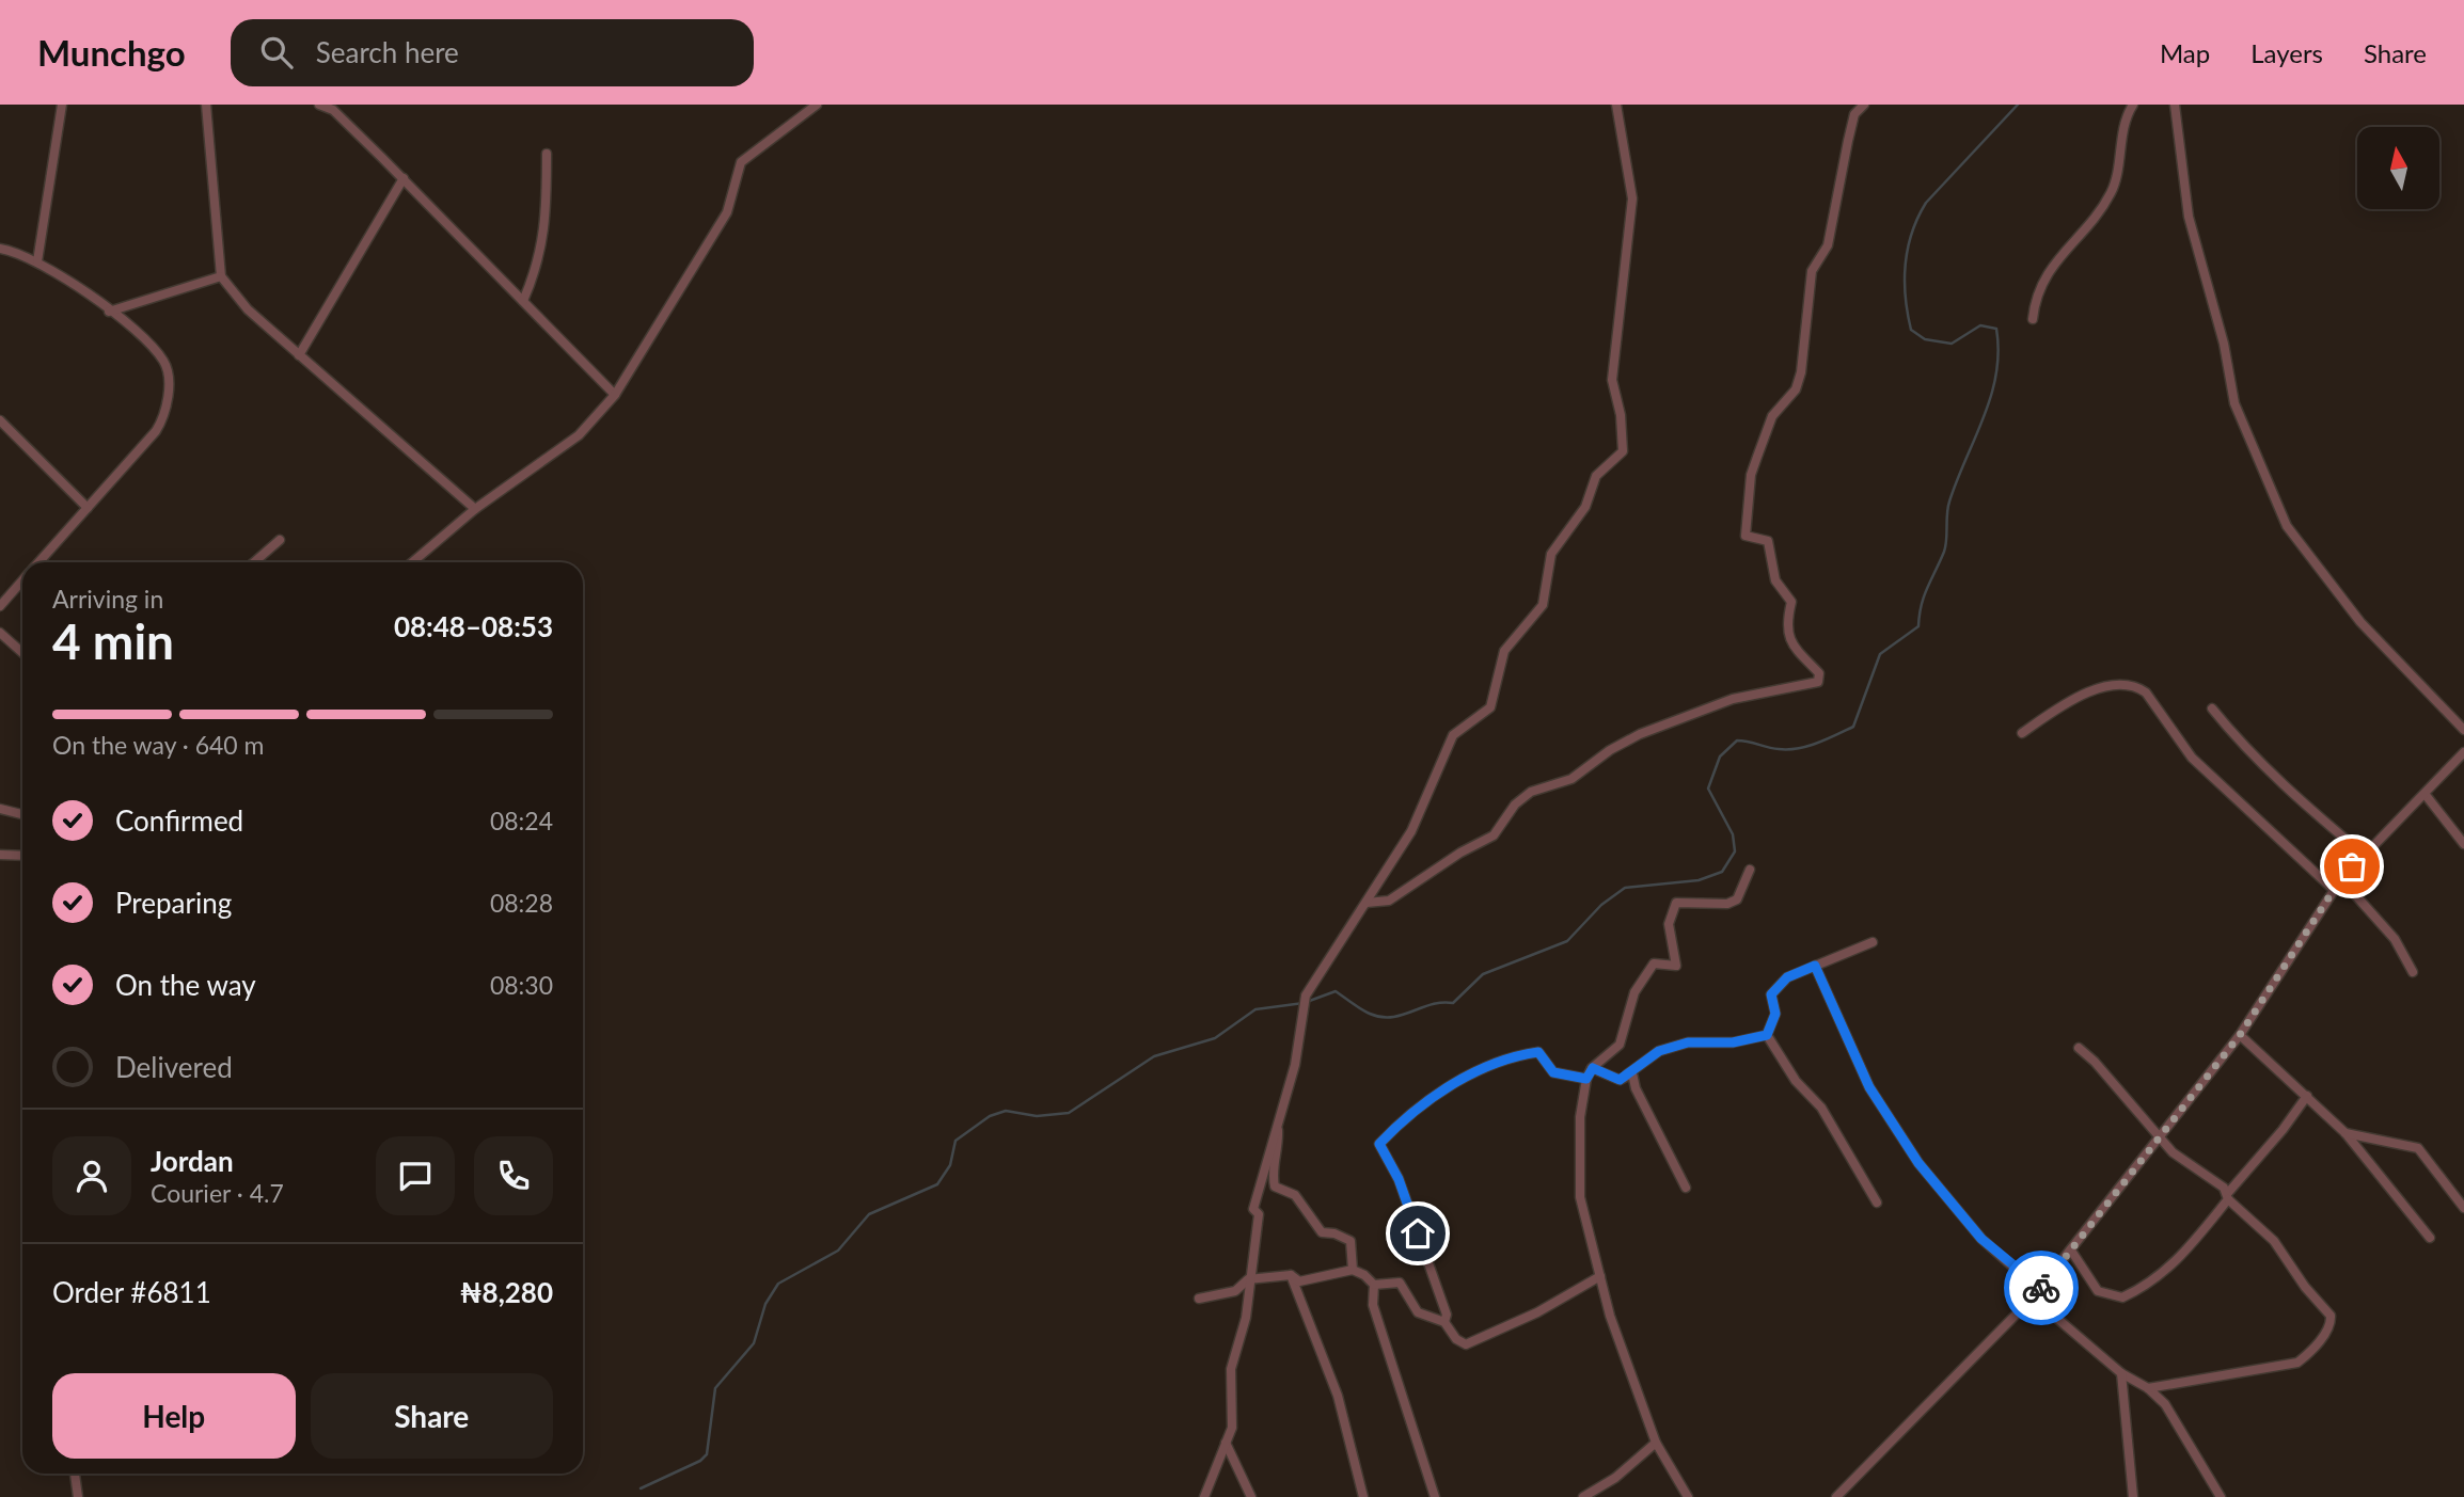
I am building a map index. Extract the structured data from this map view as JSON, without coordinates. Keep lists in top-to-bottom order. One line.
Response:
{"north":"top","page":{"header":"Munchgo","search":"Search here","nav":["Map","Layers","Share"],"heading":["4 min","Arriving in","08:48–08:53"],"panel":["Jordan","Courier · 4.7","Order #6811","₦8,280"],"bar":"On the way · 640 m","list":[["Confirmed","08:24"],["Preparing","08:28"],["On the way","08:30"],"Delivered"],"buttons":["Help","Share"]}}
